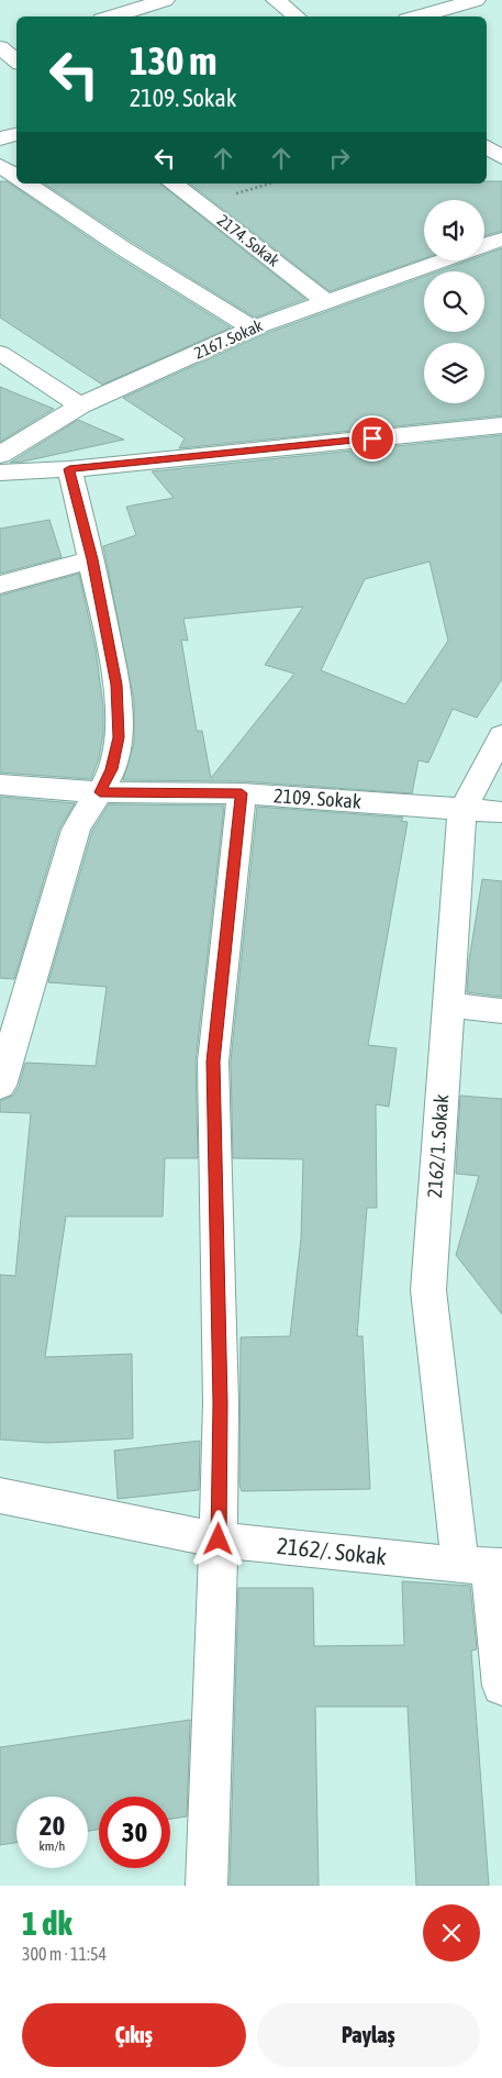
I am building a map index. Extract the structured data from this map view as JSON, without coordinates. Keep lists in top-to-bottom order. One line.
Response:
{"streets":{"street":["2174. Sokak","2167. Sokak","2109. Sokak","2162/1. Sokak","2162/. Sokak"]},"crossings":[["2174. Sokak","2167. Sokak"],["2109. Sokak","2162/1. Sokak"],["2162/1. Sokak","2162/. Sokak"]],"page":{"turn":["130 m","2109. Sokak"],"speed":"20 km/h","limit":"30","heading":["1 dk","300 m · 11:54"],"buttons":["Çıkış","Paylaş"]}}
